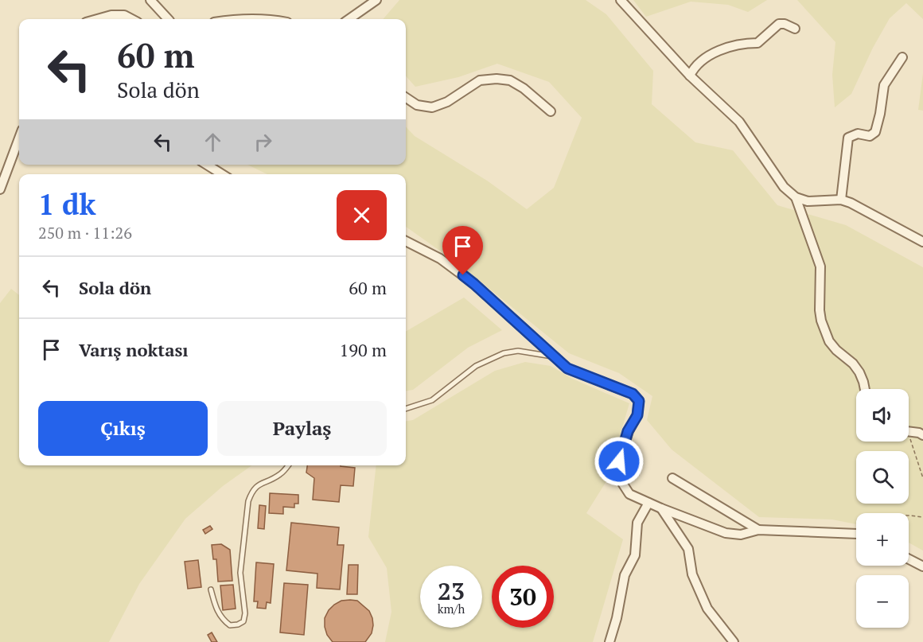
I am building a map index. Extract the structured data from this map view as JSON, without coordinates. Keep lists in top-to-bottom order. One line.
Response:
{"page":{"turn":["60 m","Sola dön"],"heading":["1 dk","250 m · 11:26"],"list":[{"name":"Sola dön","value":"60 m"},{"name":"Varış noktası","value":"190 m"}],"map_buttons":["+","−"],"buttons":["Çıkış","Paylaş"],"speed":"23 km/h","limit":"30"}}
